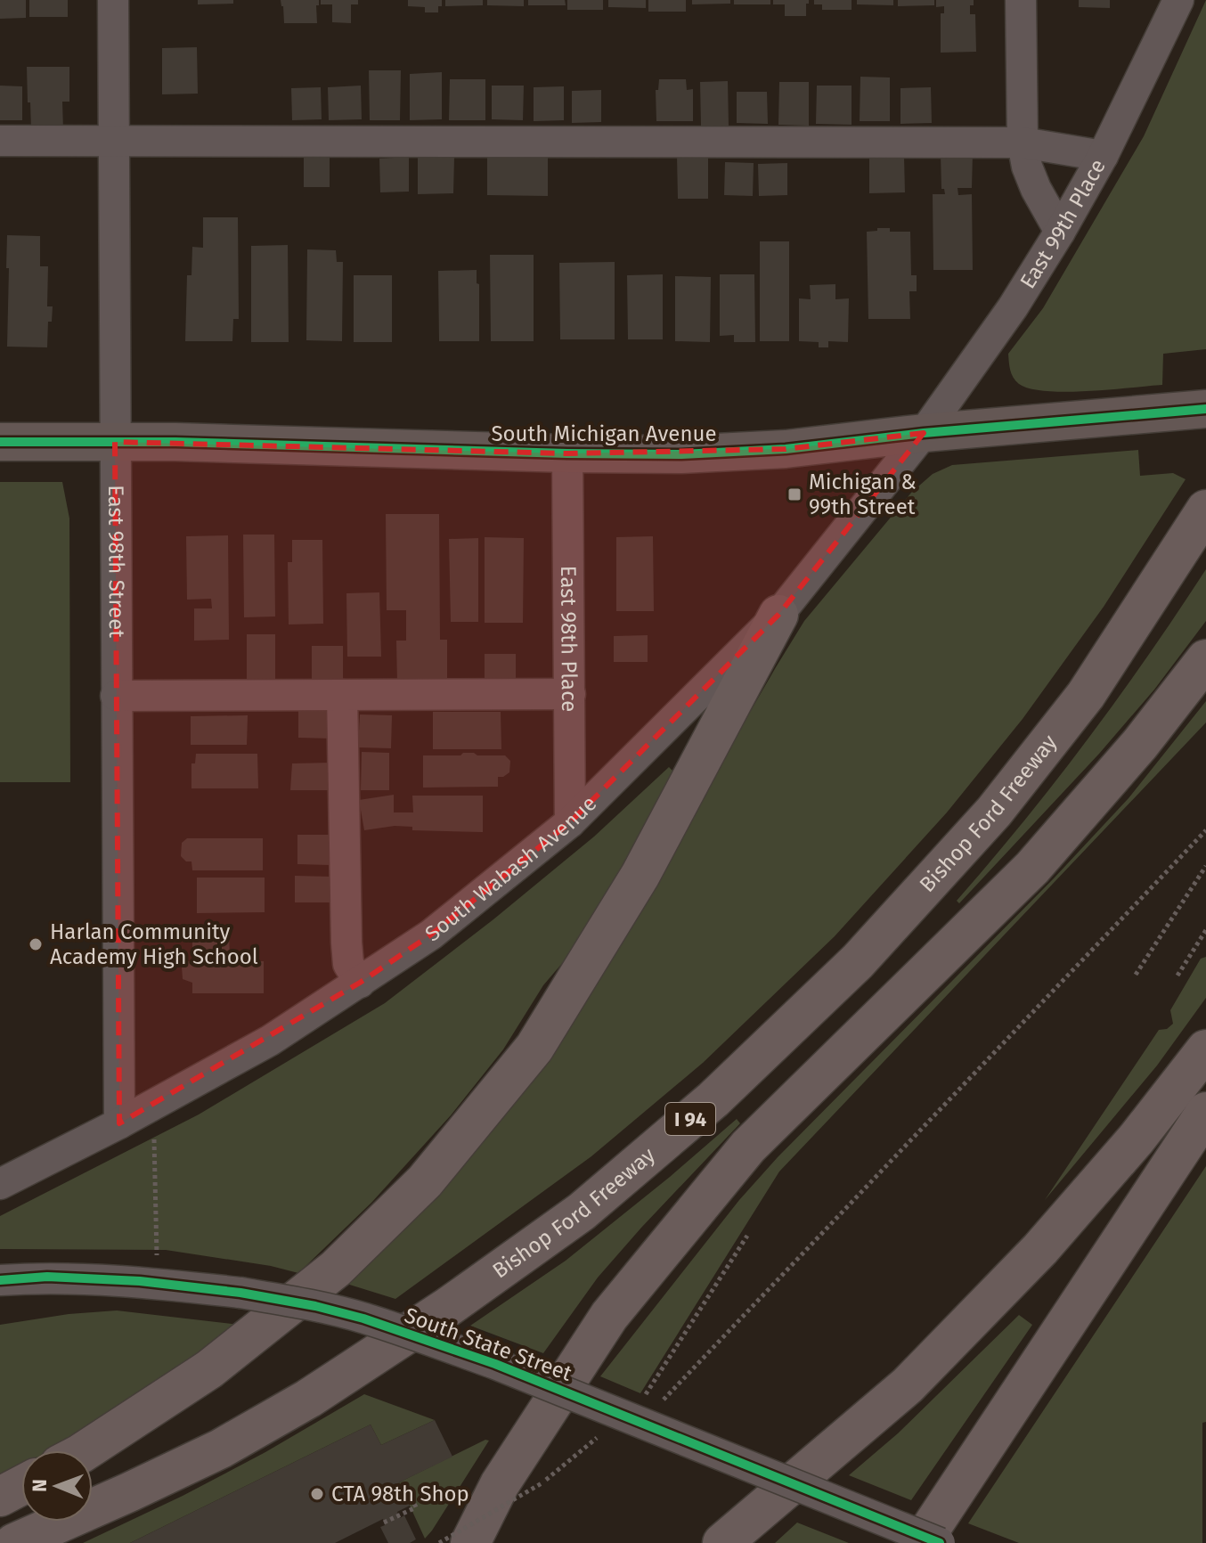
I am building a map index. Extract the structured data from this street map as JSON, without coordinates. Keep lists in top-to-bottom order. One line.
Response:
{"streets":{"highway":["Bishop Ford Freeway","I 94"],"main road":["South Michigan Avenue"],"street":["East 99th Place","East 98th Street","East 98th Place","South Wabash Avenue","South State Street"]},"crossings":[["East 99th Place","South Michigan Avenue"],["East 99th Place","South Wabash Avenue"],["South Michigan Avenue","East 98th Street"],["South Michigan Avenue","East 98th Place"],["South Michigan Avenue","South Wabash Avenue"],["East 98th Street","South Wabash Avenue"],["East 98th Place","South Wabash Avenue"]],"places":{"transit":["Michigan & 99th Street"],"other":["Harlan Community Academy High School","CTA 98th Shop"]},"north":"left"}
